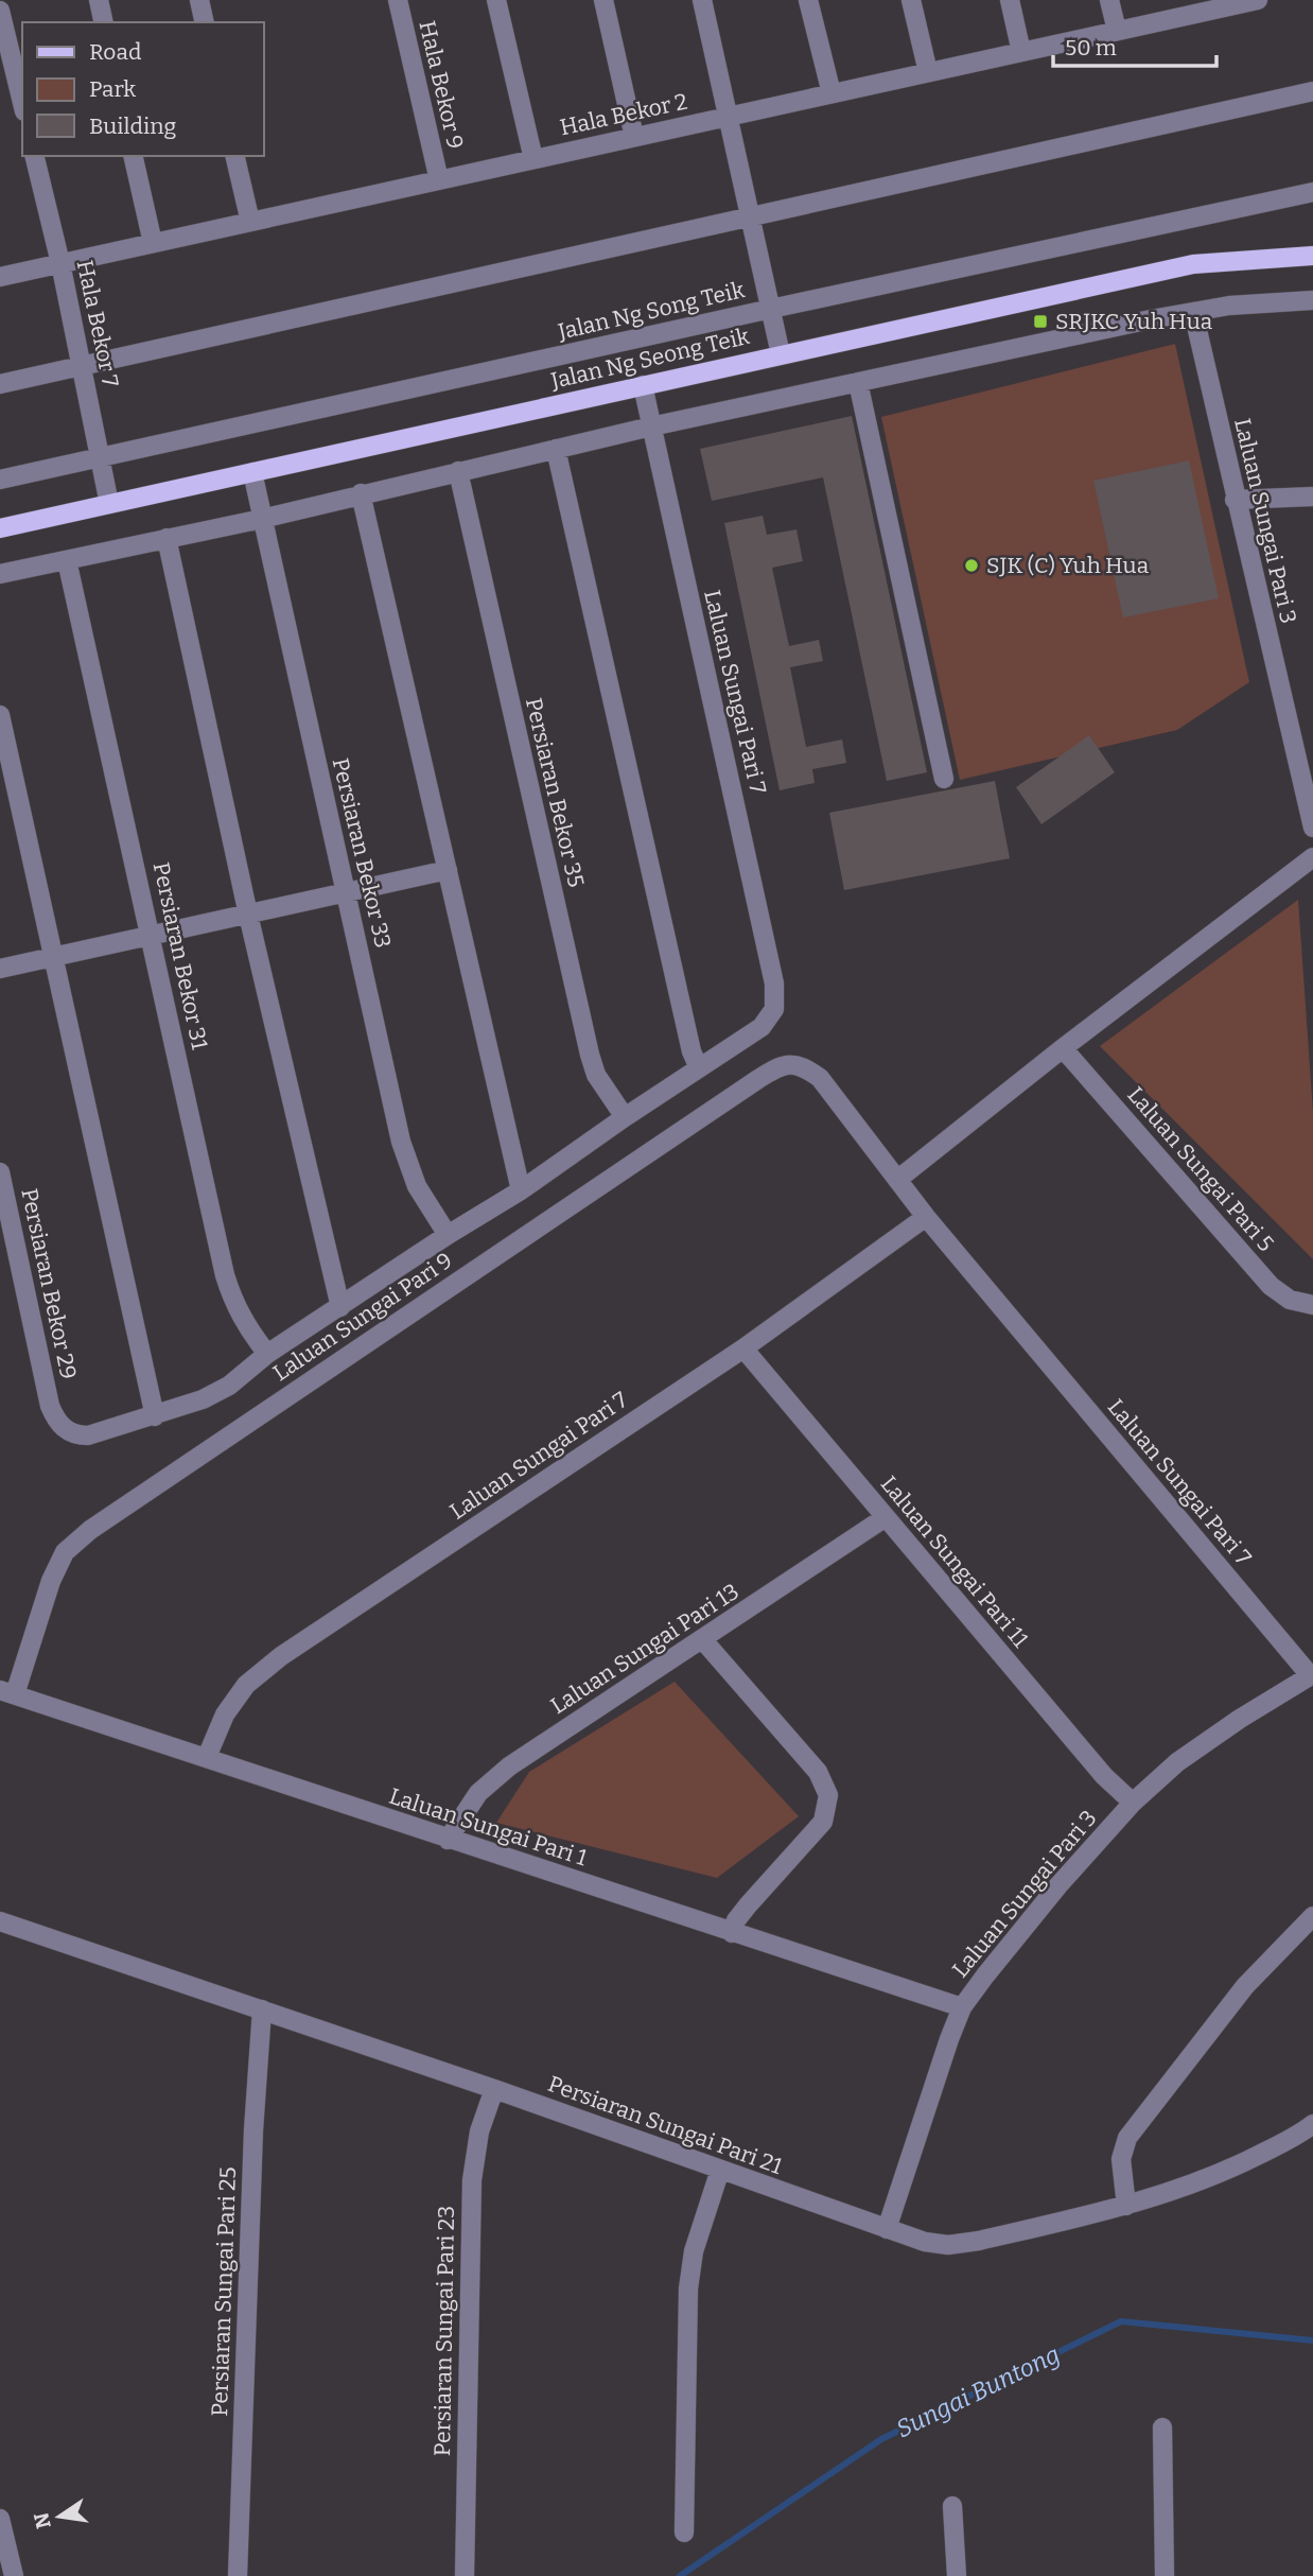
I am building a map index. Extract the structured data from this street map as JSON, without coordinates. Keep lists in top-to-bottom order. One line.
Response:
{"streets":{"main road":["Jalan Ng Seong Teik"],"street":["Hala Bekor 9","Hala Bekor 2","Jalan Ng Song Teik","Hala Bekor 7","Laluan Sungai Pari 3","Laluan Sungai Pari 7","Persiaran Bekor 35","Persiaran Bekor 33","Persiaran Bekor 31","Laluan Sungai Pari 5","Persiaran Bekor 29","Laluan Sungai Pari 9","Laluan Sungai Pari 11","Laluan Sungai Pari 13","Laluan Sungai Pari 1","Persiaran Sungai Pari 21","Persiaran Sungai Pari 25","Persiaran Sungai Pari 23"]},"crossings":[["Hala Bekor 9","Hala Bekor 2"],["Hala Bekor 2","Hala Bekor 7"],["Jalan Ng Song Teik","Hala Bekor 7"],["Hala Bekor 7","Jalan Ng Seong Teik"],["Jalan Ng Seong Teik","Laluan Sungai Pari 7"],["Jalan Ng Seong Teik","Persiaran Bekor 33"],["Laluan Sungai Pari 3","Laluan Sungai Pari 7"],["Laluan Sungai Pari 3","Laluan Sungai Pari 11"],["Laluan Sungai Pari 3","Laluan Sungai Pari 1"],["Laluan Sungai Pari 3","Persiaran Sungai Pari 21"],["Laluan Sungai Pari 7","Laluan Sungai Pari 9"],["Laluan Sungai Pari 7","Laluan Sungai Pari 11"],["Laluan Sungai Pari 7","Laluan Sungai Pari 1"],["Laluan Sungai Pari 9","Laluan Sungai Pari 1"],["Laluan Sungai Pari 11","Laluan Sungai Pari 13"],["Laluan Sungai Pari 13","Laluan Sungai Pari 1"],["Persiaran Sungai Pari 21","Persiaran Sungai Pari 25"],["Persiaran Sungai Pari 21","Persiaran Sungai Pari 23"]],"water":["Sungai Buntong"],"places":{"transit":["SRJKC Yuh Hua"],"other":["SJK (C) Yuh Hua"]},"legend":["Road","Park","Building"],"scale_bar":"50 m","north":"left"}
